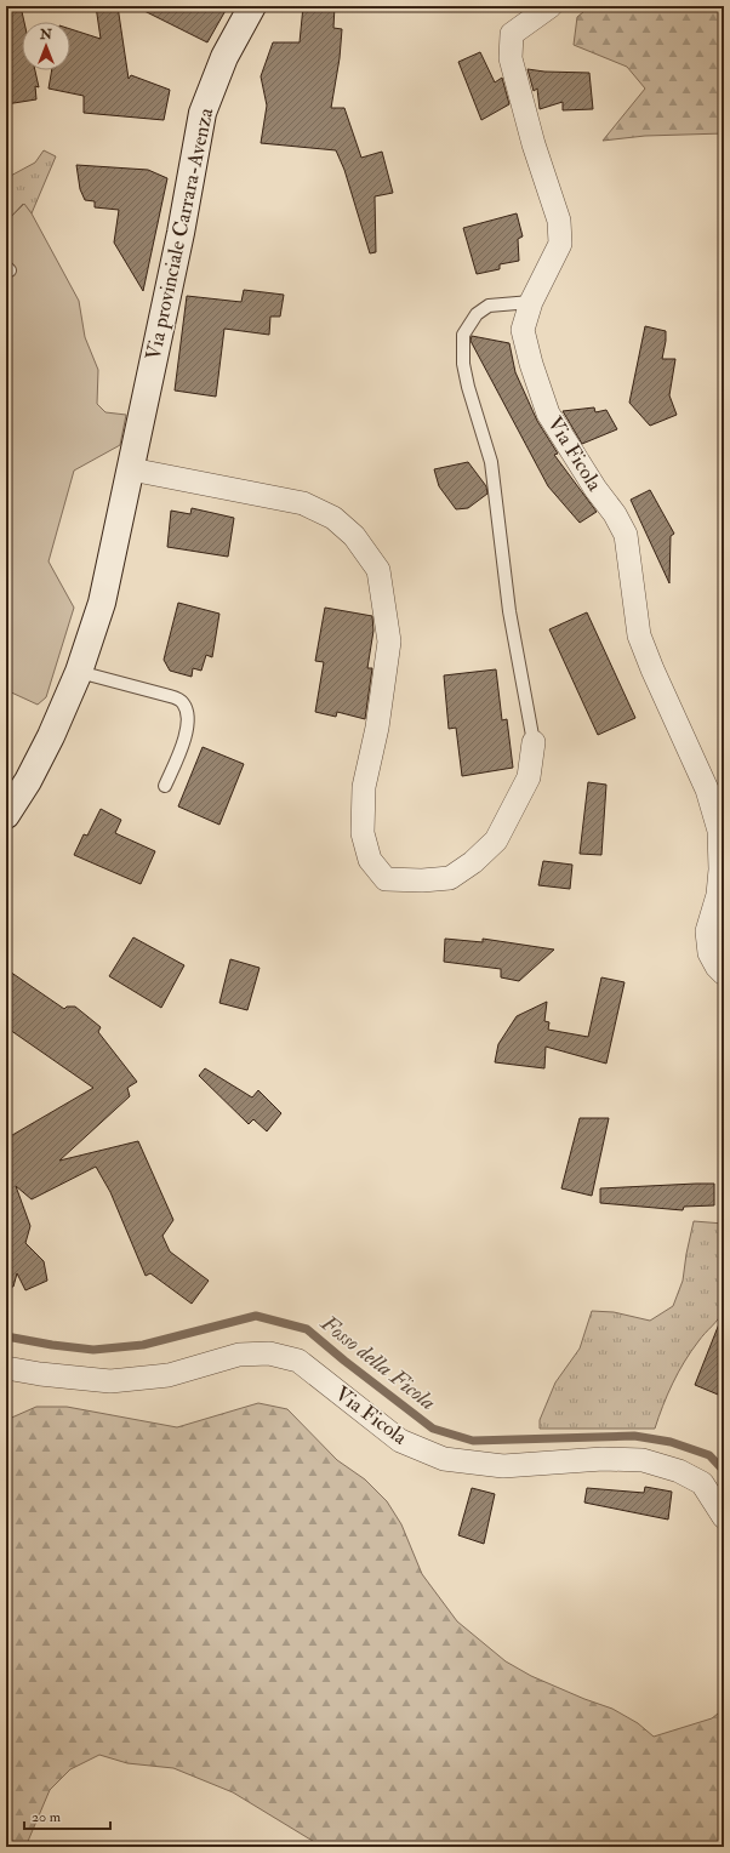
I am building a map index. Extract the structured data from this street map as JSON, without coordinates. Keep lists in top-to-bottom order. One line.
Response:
{"streets":{"main road":["Via provinciale Carrara-Avenza"],"street":["Via Ficola"]},"water":["Fosso della Ficola"],"scale_bar":"20 m","north":"top"}
